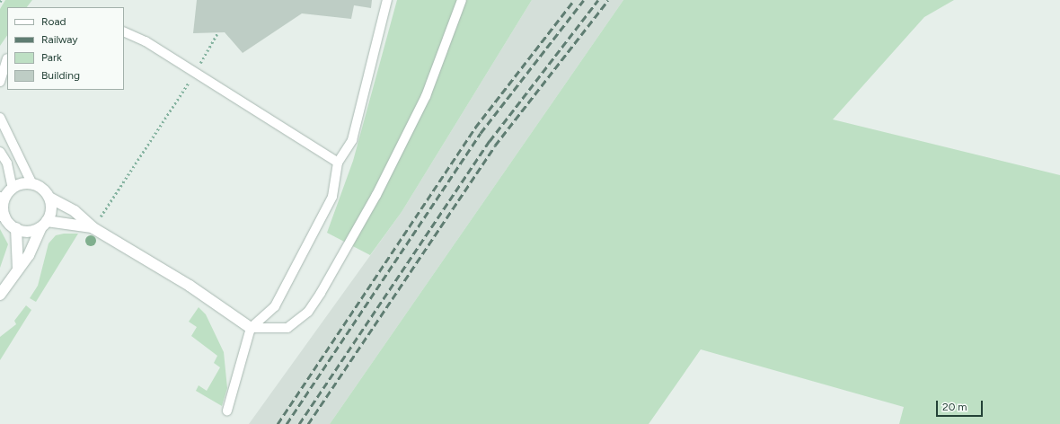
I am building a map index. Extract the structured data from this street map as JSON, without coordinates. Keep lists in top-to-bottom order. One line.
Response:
{"legend":["Road","Railway","Park","Building"],"scale_bar":"20 m"}
